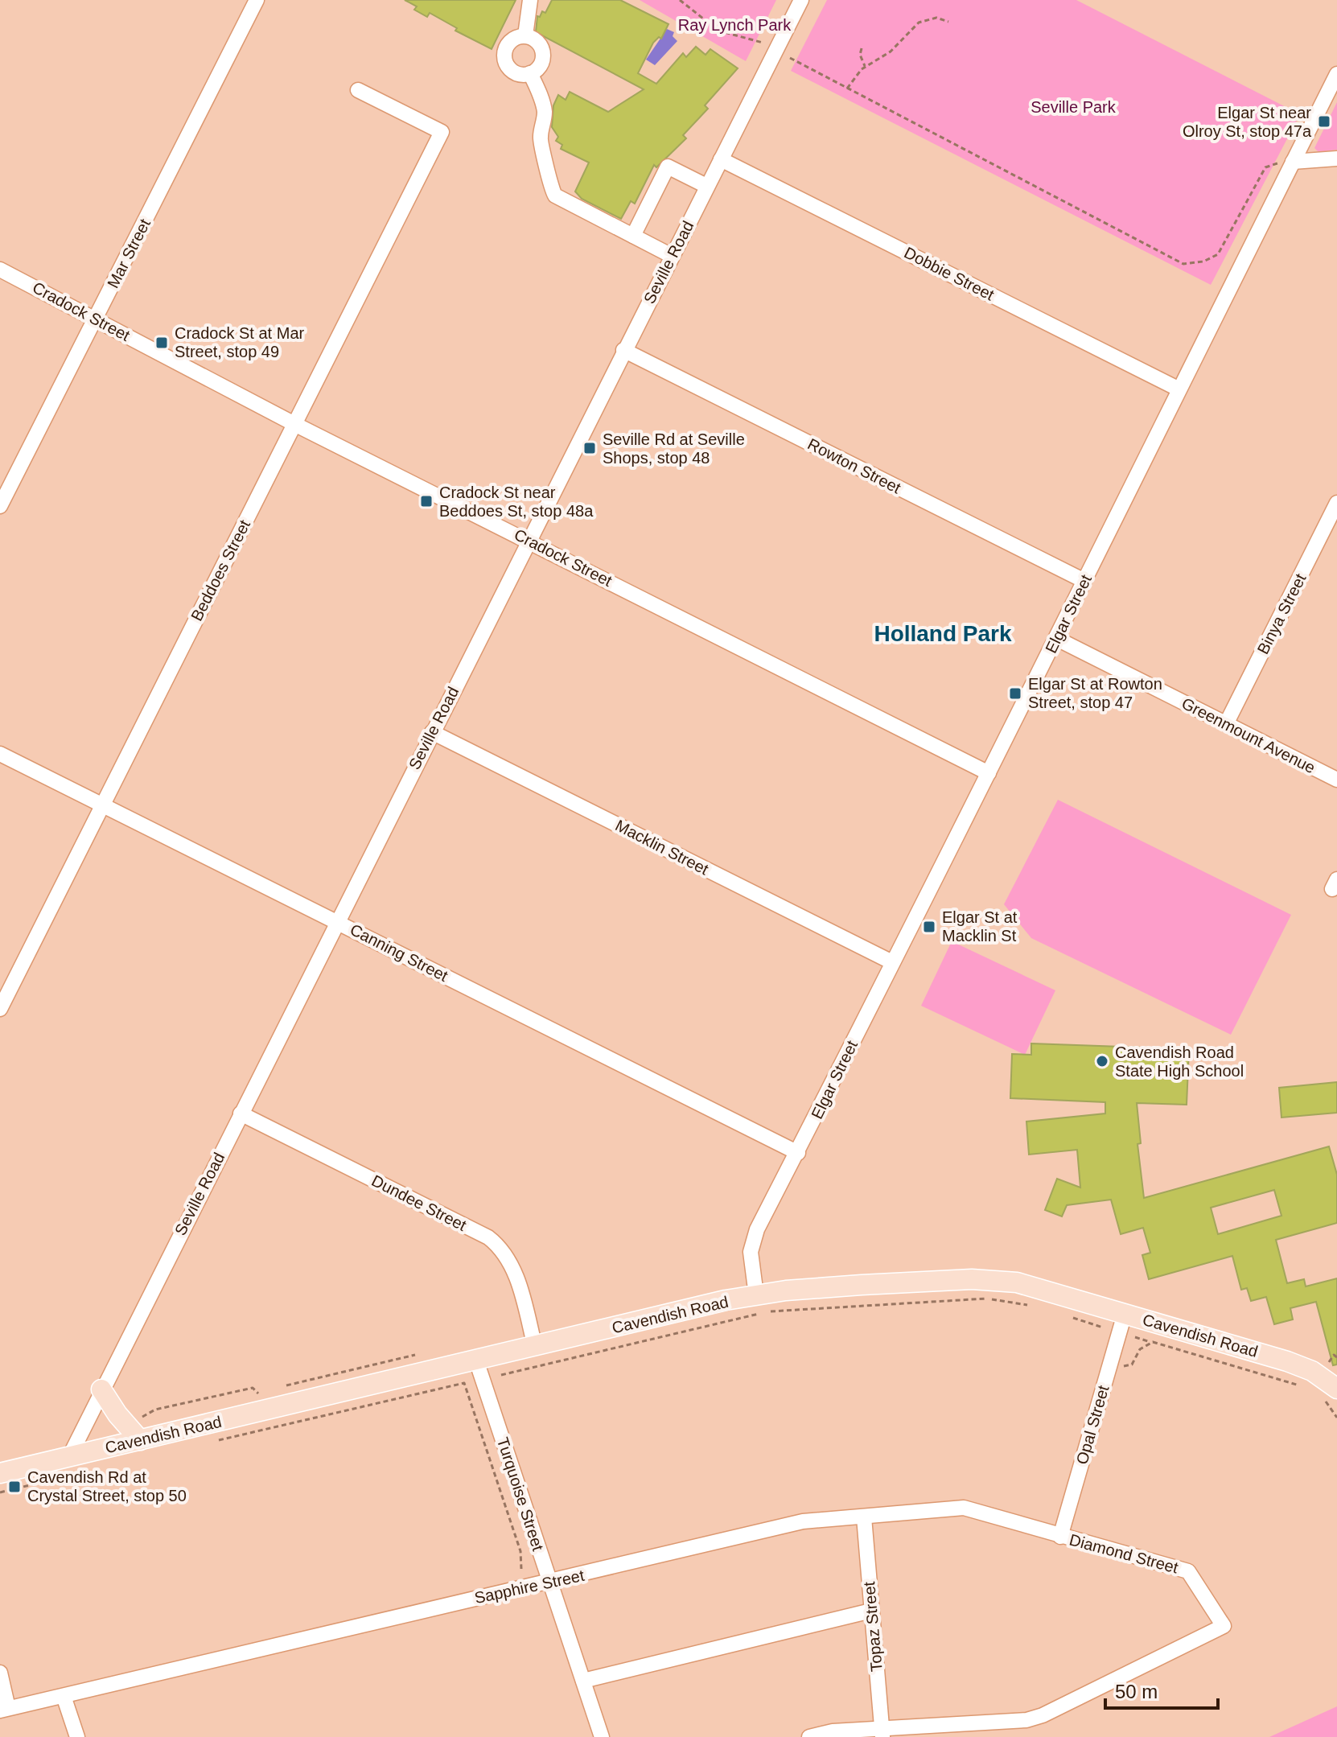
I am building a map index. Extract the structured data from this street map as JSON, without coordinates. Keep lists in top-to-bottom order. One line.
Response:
{"streets":{"main road":["Cavendish Road"],"street":["Mar Street","Seville Road","Dobbie Street","Cradock Street","Rowton Street","Beddoes Street","Elgar Street","Binya Street","Greenmount Avenue","Macklin Street","Canning Street","Dundee Street","Opal Street","Turquoise Street","Diamond Street","Sapphire Street","Topaz Street"]},"crossings":[["Mar Street","Cradock Street"],["Seville Road","Dobbie Street"],["Seville Road","Cradock Street"],["Seville Road","Rowton Street"],["Seville Road","Macklin Street"],["Seville Road","Canning Street"],["Seville Road","Dundee Street"],["Seville Road","Cavendish Road"],["Dobbie Street","Elgar Street"],["Cradock Street","Beddoes Street"],["Cradock Street","Elgar Street"],["Rowton Street","Elgar Street"],["Beddoes Street","Canning Street"],["Elgar Street","Greenmount Avenue"],["Elgar Street","Macklin Street"],["Elgar Street","Canning Street"],["Elgar Street","Cavendish Road"],["Binya Street","Greenmount Avenue"],["Dundee Street","Cavendish Road"],["Cavendish Road","Opal Street"],["Cavendish Road","Turquoise Street"],["Opal Street","Diamond Street"],["Opal Street","Sapphire Street"],["Turquoise Street","Sapphire Street"],["Diamond Street","Sapphire Street"],["Diamond Street","Topaz Street"],["Sapphire Street","Topaz Street"]],"districts":["Holland Park"],"parks":["Ray Lynch Park","Seville Park"],"places":{"transit":["Elgar St near Olroy St, stop 47a","Cradock St at Mar Street, stop 49","Seville Rd at Seville Shops, stop 48","Cradock St near Beddoes St, stop 48a","Elgar St at Rowton Street, stop 47","Elgar St at Macklin St","Cavendish Rd at Crystal Street, stop 50"],"other":["Cavendish Road State High School"]},"scale_bar":"50 m"}
